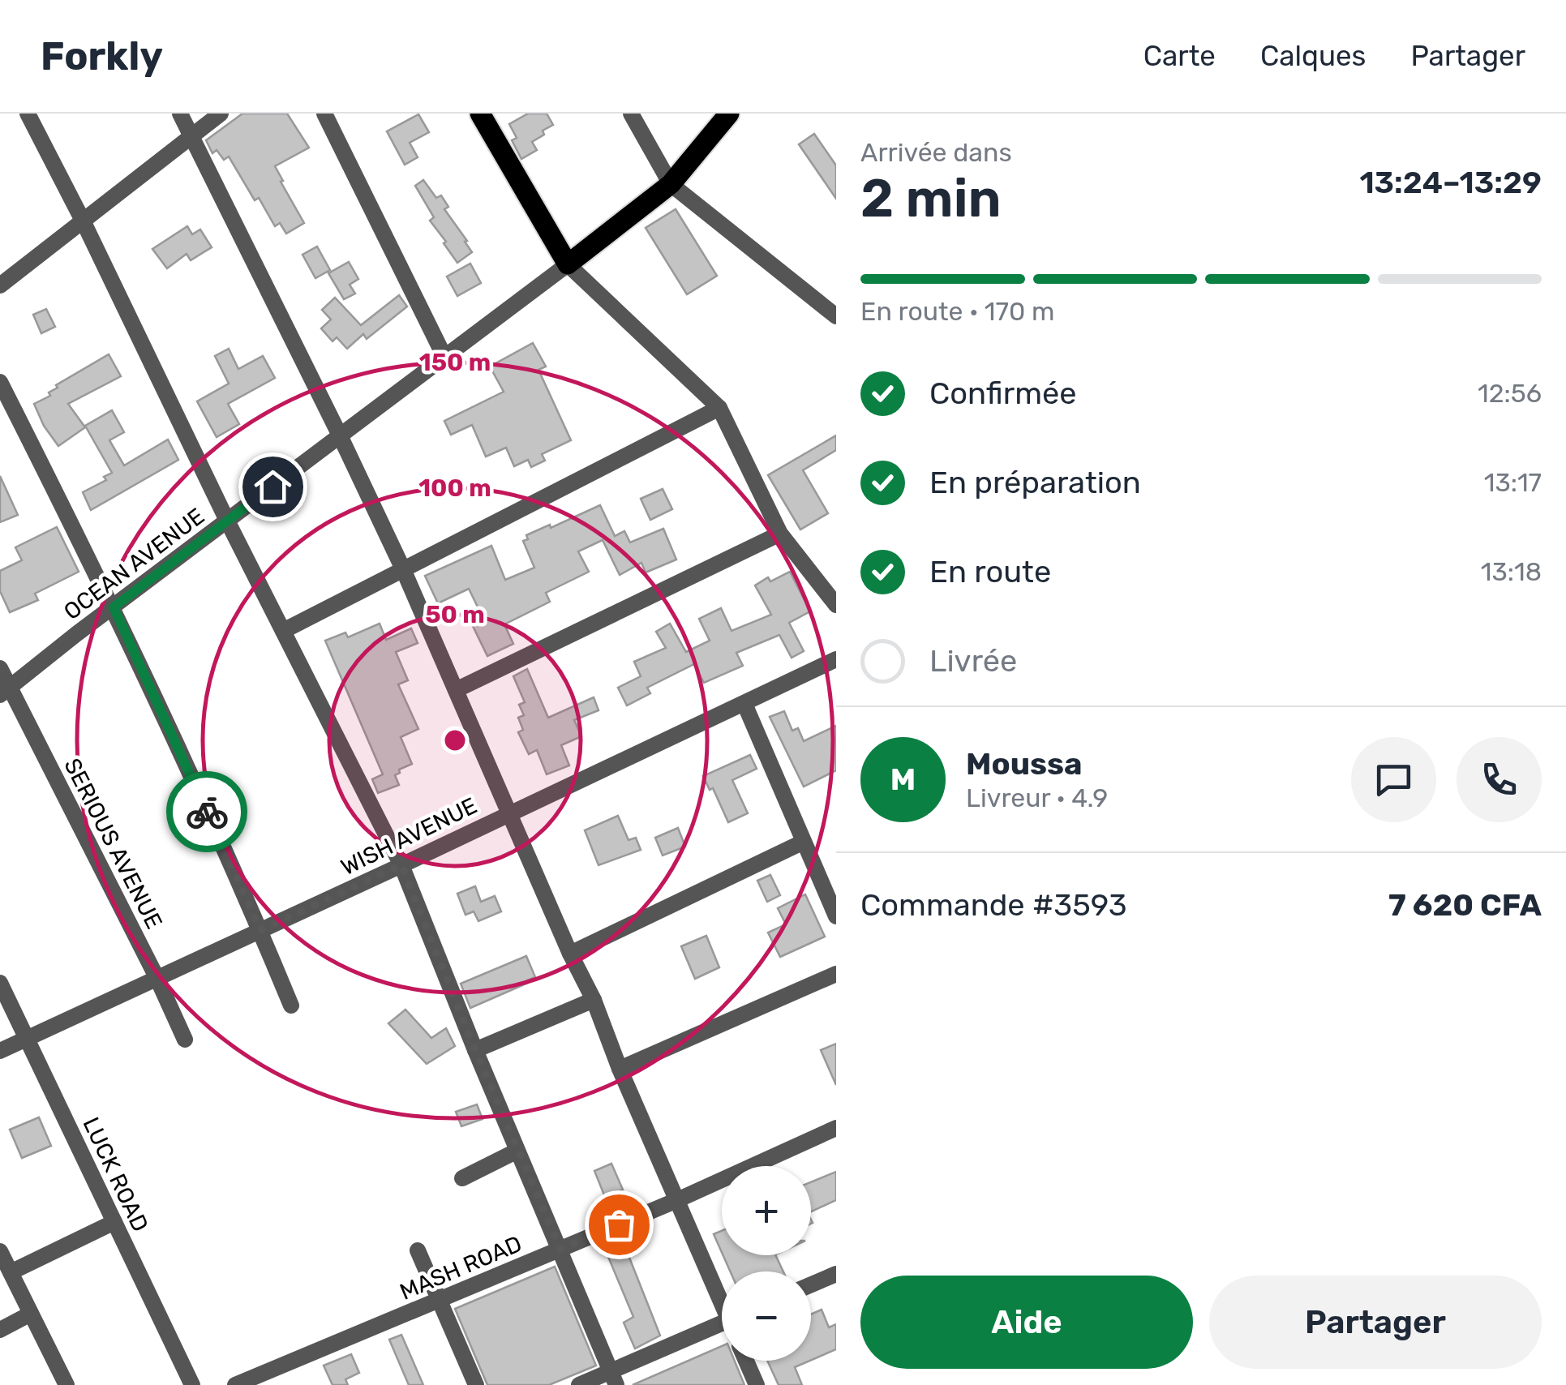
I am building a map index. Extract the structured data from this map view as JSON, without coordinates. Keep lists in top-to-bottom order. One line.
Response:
{"streets":{"street":["OCEAN AVENUE","WISH AVENUE","SERIOUS AVENUE","LUCK ROAD","MASH ROAD"]},"crossings":[["OCEAN AVENUE","SERIOUS AVENUE"],["WISH AVENUE","SERIOUS AVENUE"],["WISH AVENUE","LUCK ROAD"]],"page":{"header":"Forkly","nav":["Carte","Calques","Partager"],"heading":["2 min","Arrivée dans","13:24–13:29"],"panel":["Moussa","Livreur · 4.9","Commande #3593","7 620 CFA"],"bar":"En route · 170 m","list":[["Confirmée","12:56"],["En préparation","13:17"],["En route","13:18"],"Livrée"],"round":"M","map_buttons":["+","−"],"buttons":["Aide","Partager"]},"rings":["150 m","100 m","50 m"]}
